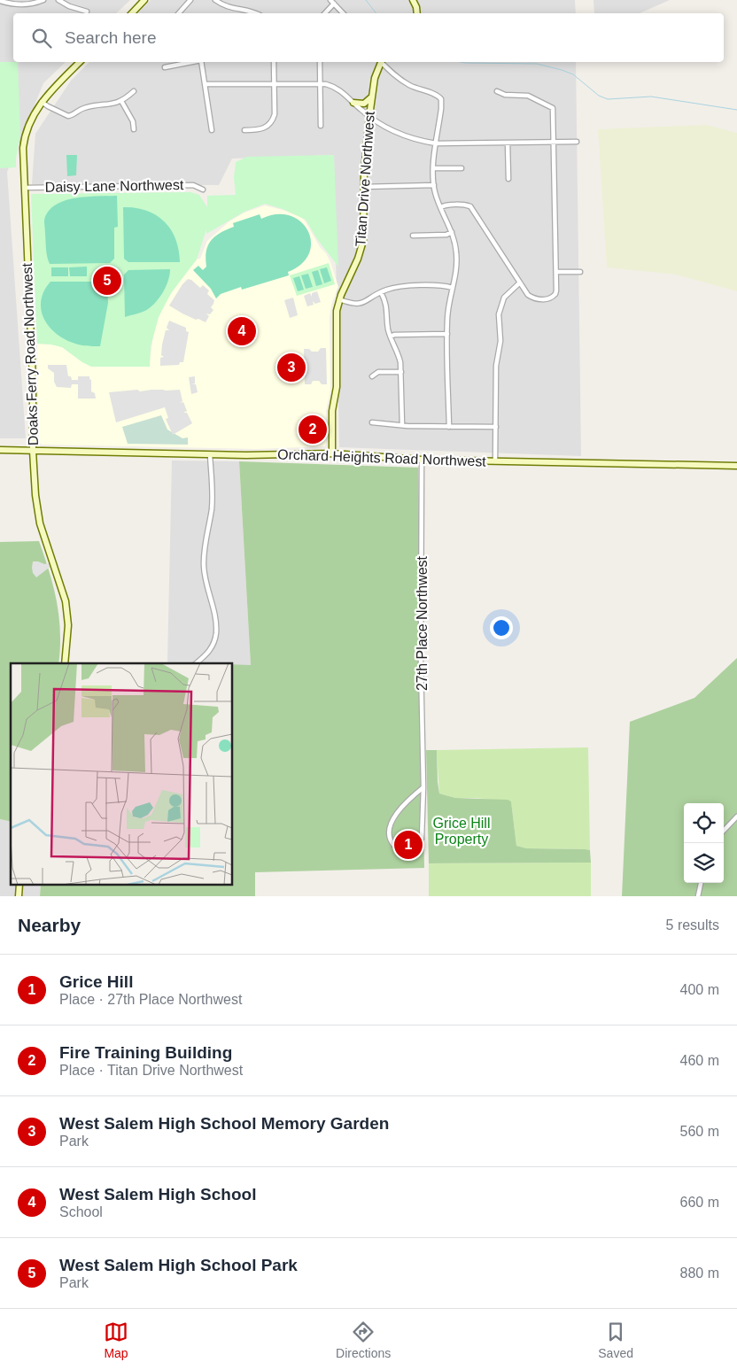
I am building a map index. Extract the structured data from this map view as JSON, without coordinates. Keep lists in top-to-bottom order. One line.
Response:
{"streets":{"street":["Titan Drive Northwest","Daisy Lane Northwest","Doaks Ferry Road Northwest","Orchard Heights Road Northwest","27th Place Northwest"]},"crossings":[["Titan Drive Northwest","Orchard Heights Road Northwest"],["Daisy Lane Northwest","Doaks Ferry Road Northwest"],["Doaks Ferry Road Northwest","Orchard Heights Road Northwest"],["Orchard Heights Road Northwest","27th Place Northwest"]],"parks":["Grice Hill Property"],"page":{"search":"Search here","pins":["5","4","3","2","1"],"heading":["Nearby","5 results"],"list":[{"mark":"1","name":"Grice Hill","note":"Place · 27th Place Northwest","value":"400 m"},{"mark":"2","name":"Fire Training Building","note":"Place · Titan Drive Northwest","value":"460 m"},{"mark":"3","name":"West Salem High School Memory Garden","note":"Park","value":"560 m"},{"mark":"4","name":"West Salem High School","note":"School","value":"660 m"},{"mark":"5","name":"West Salem High School Park","note":"Park","value":"880 m"}],"nav":["Map","Directions","Saved"]}}
